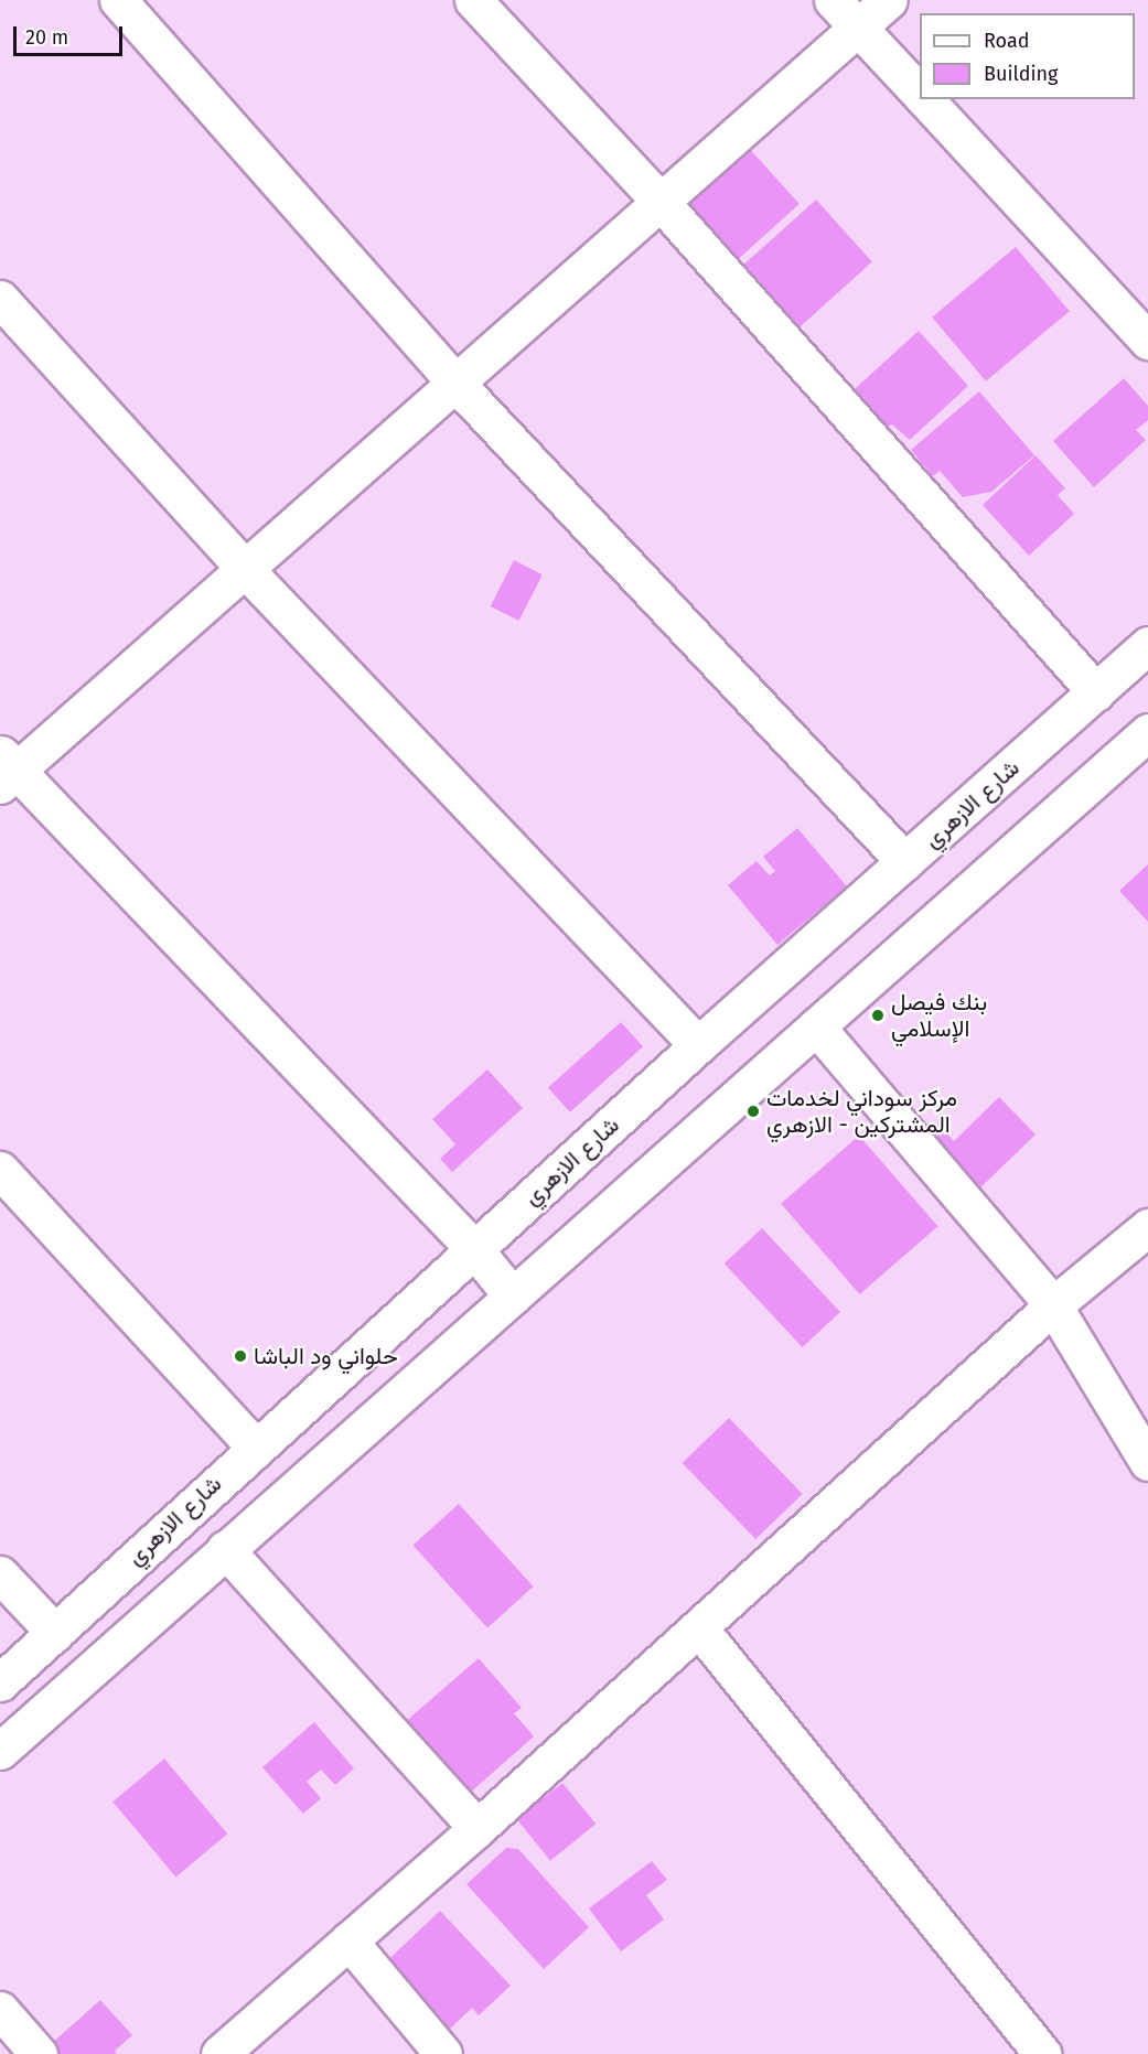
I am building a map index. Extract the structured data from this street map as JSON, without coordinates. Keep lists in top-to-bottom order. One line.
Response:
{"streets":{"street":["شارع الازهري"]},"places":["بنك فيصل الإسلامي","مركز سوداني لخدمات المشتركين - الازهري","حلواني ود الباشا"],"legend":["Road","Building"],"scale_bar":"20 m"}
